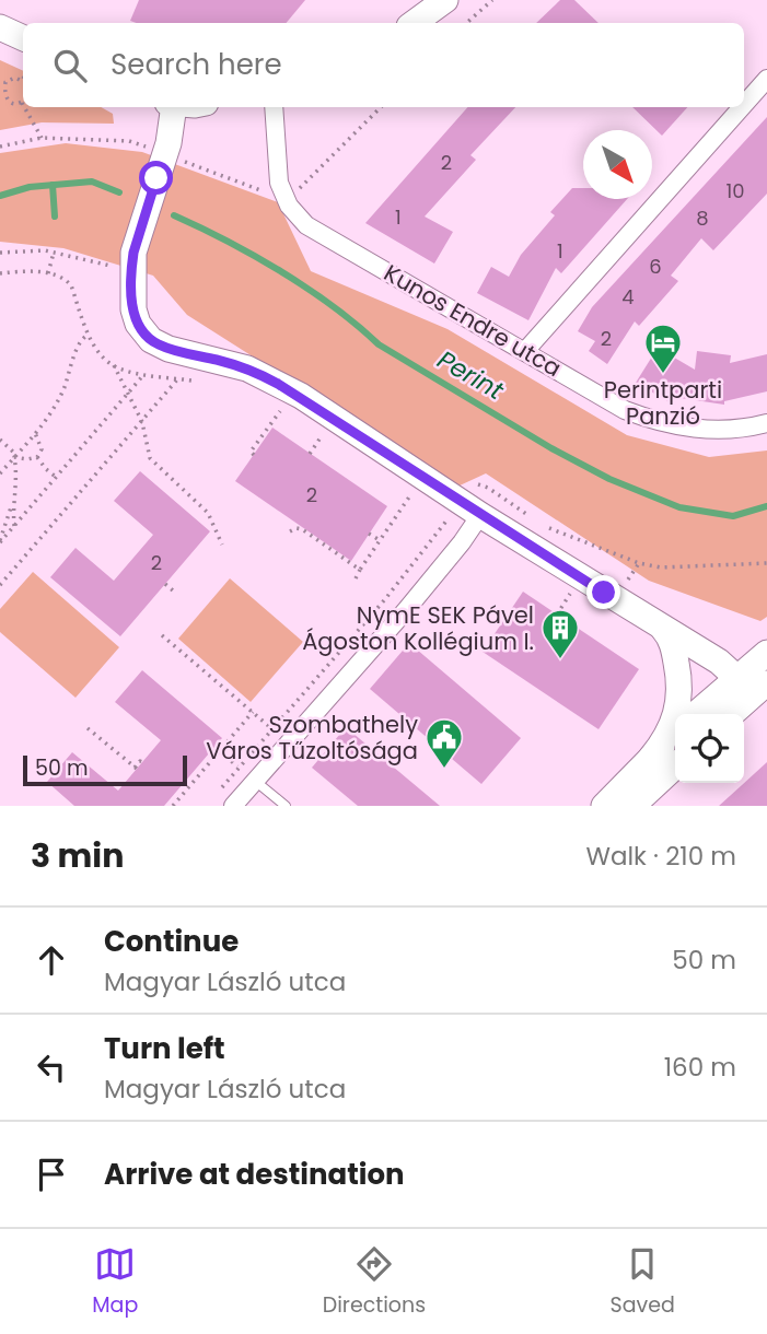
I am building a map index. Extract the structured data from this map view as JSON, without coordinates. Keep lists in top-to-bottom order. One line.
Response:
{"streets":{"street":["Kunos Endre utca"]},"water":["Perint"],"places":{"hotel":["Perintparti Panzió"],"building":["NymE SEK Pável Ágoston Kollégium I."],"public building":["Szombathely Város Tűzoltósága"]},"house_numbers":["2","10","1","8","1","6","4","2","2","2"],"scale_bar":"50 m","north":"bottom right","page":{"search":"Search here","scale":"50 m","heading":["3 min","Walk · 210 m"],"list":[["Continue","Magyar László utca","50 m"],["Turn left","Magyar László utca","160 m"],"Arrive at destination"],"nav":["Map","Directions","Saved"]}}
